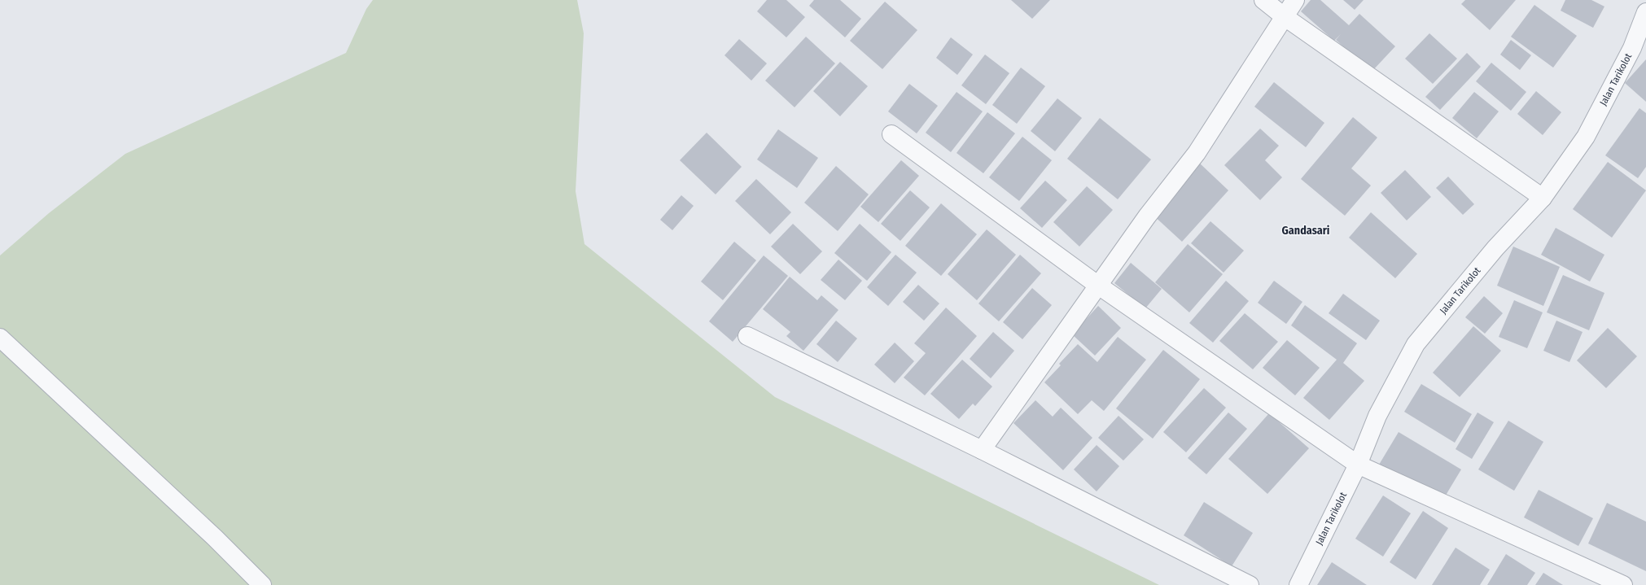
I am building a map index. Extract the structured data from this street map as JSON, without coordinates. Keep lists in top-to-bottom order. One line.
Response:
{"streets":{"street":["Jalan Tarikolot"]},"districts":["Gandasari"]}
